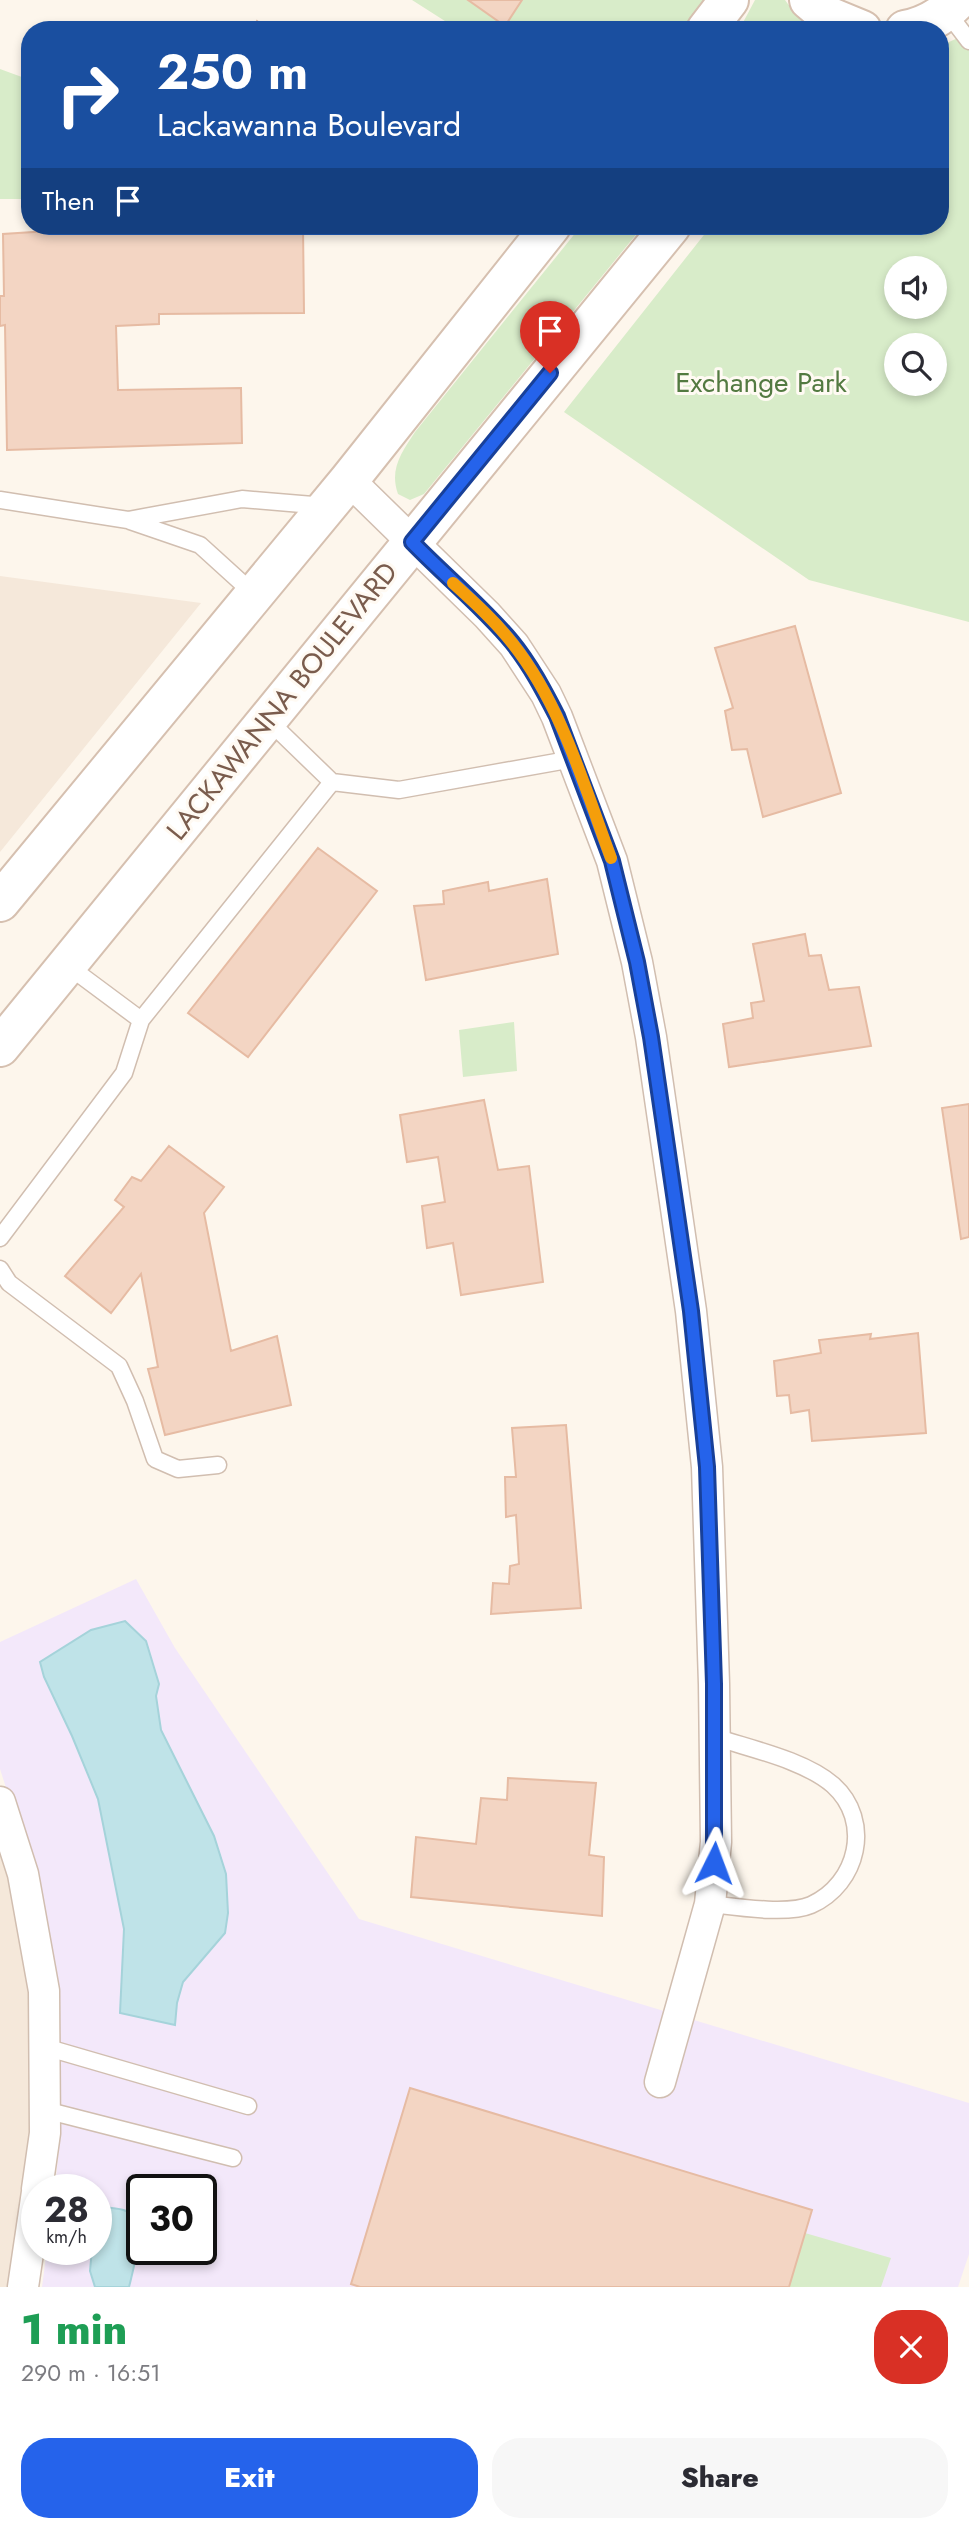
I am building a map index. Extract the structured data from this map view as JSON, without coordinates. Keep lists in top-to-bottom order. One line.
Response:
{"streets":{"street":["LACKAWANNA BOULEVARD"]},"parks":["Exchange Park"],"page":{"turn":["250 m","Lackawanna Boulevard"],"then":"Then","speed":"28 km/h","limit":"30","heading":["1 min","290 m · 16:51"],"buttons":["Exit","Share"]}}
